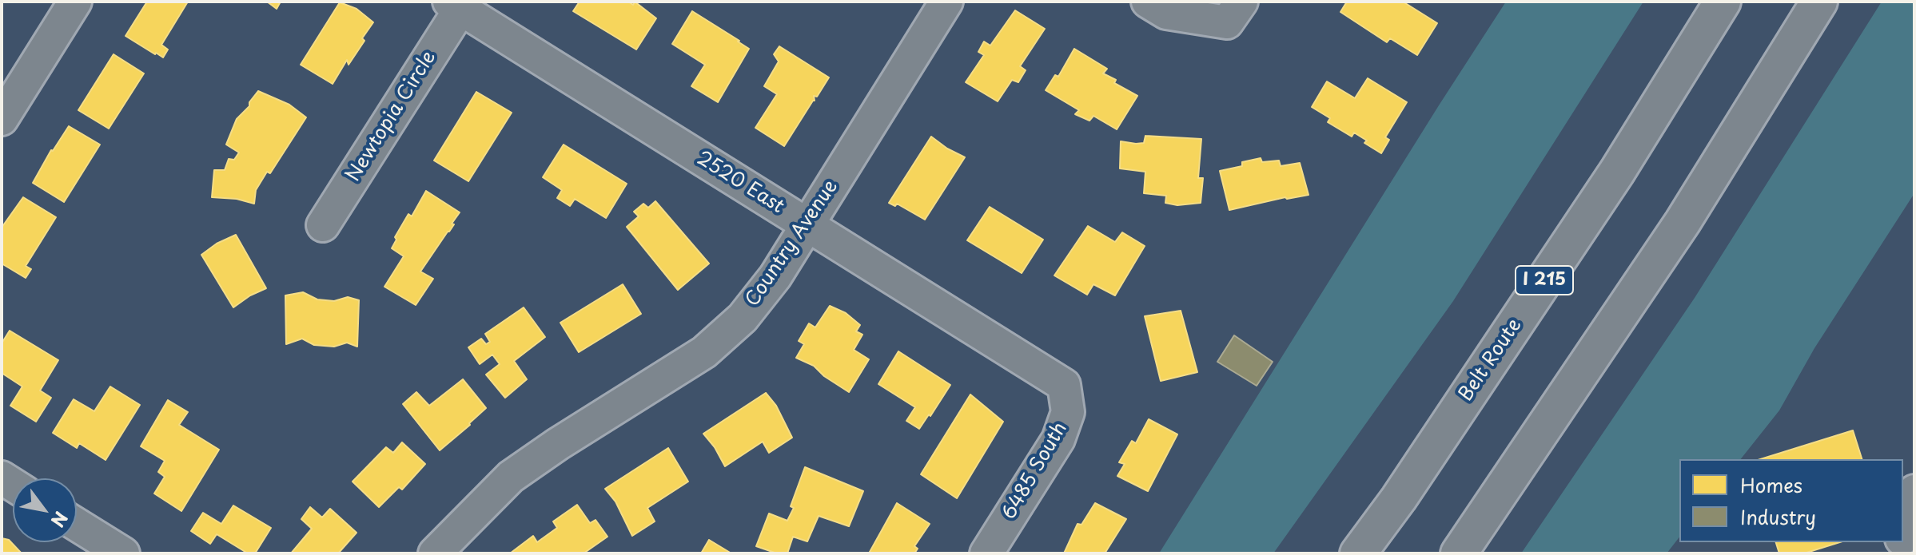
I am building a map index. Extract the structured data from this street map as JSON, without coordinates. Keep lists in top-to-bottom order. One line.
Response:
{"streets":{"highway":["I 215","Belt Route"],"street":["Newtopia Circle","2520 East","Country Avenue","6485 South"]},"crossings":[["Newtopia Circle","2520 East"],["2520 East","Country Avenue"],["2520 East","6485 South"]],"legend":["Homes","Industry"],"north":"bottom right"}
